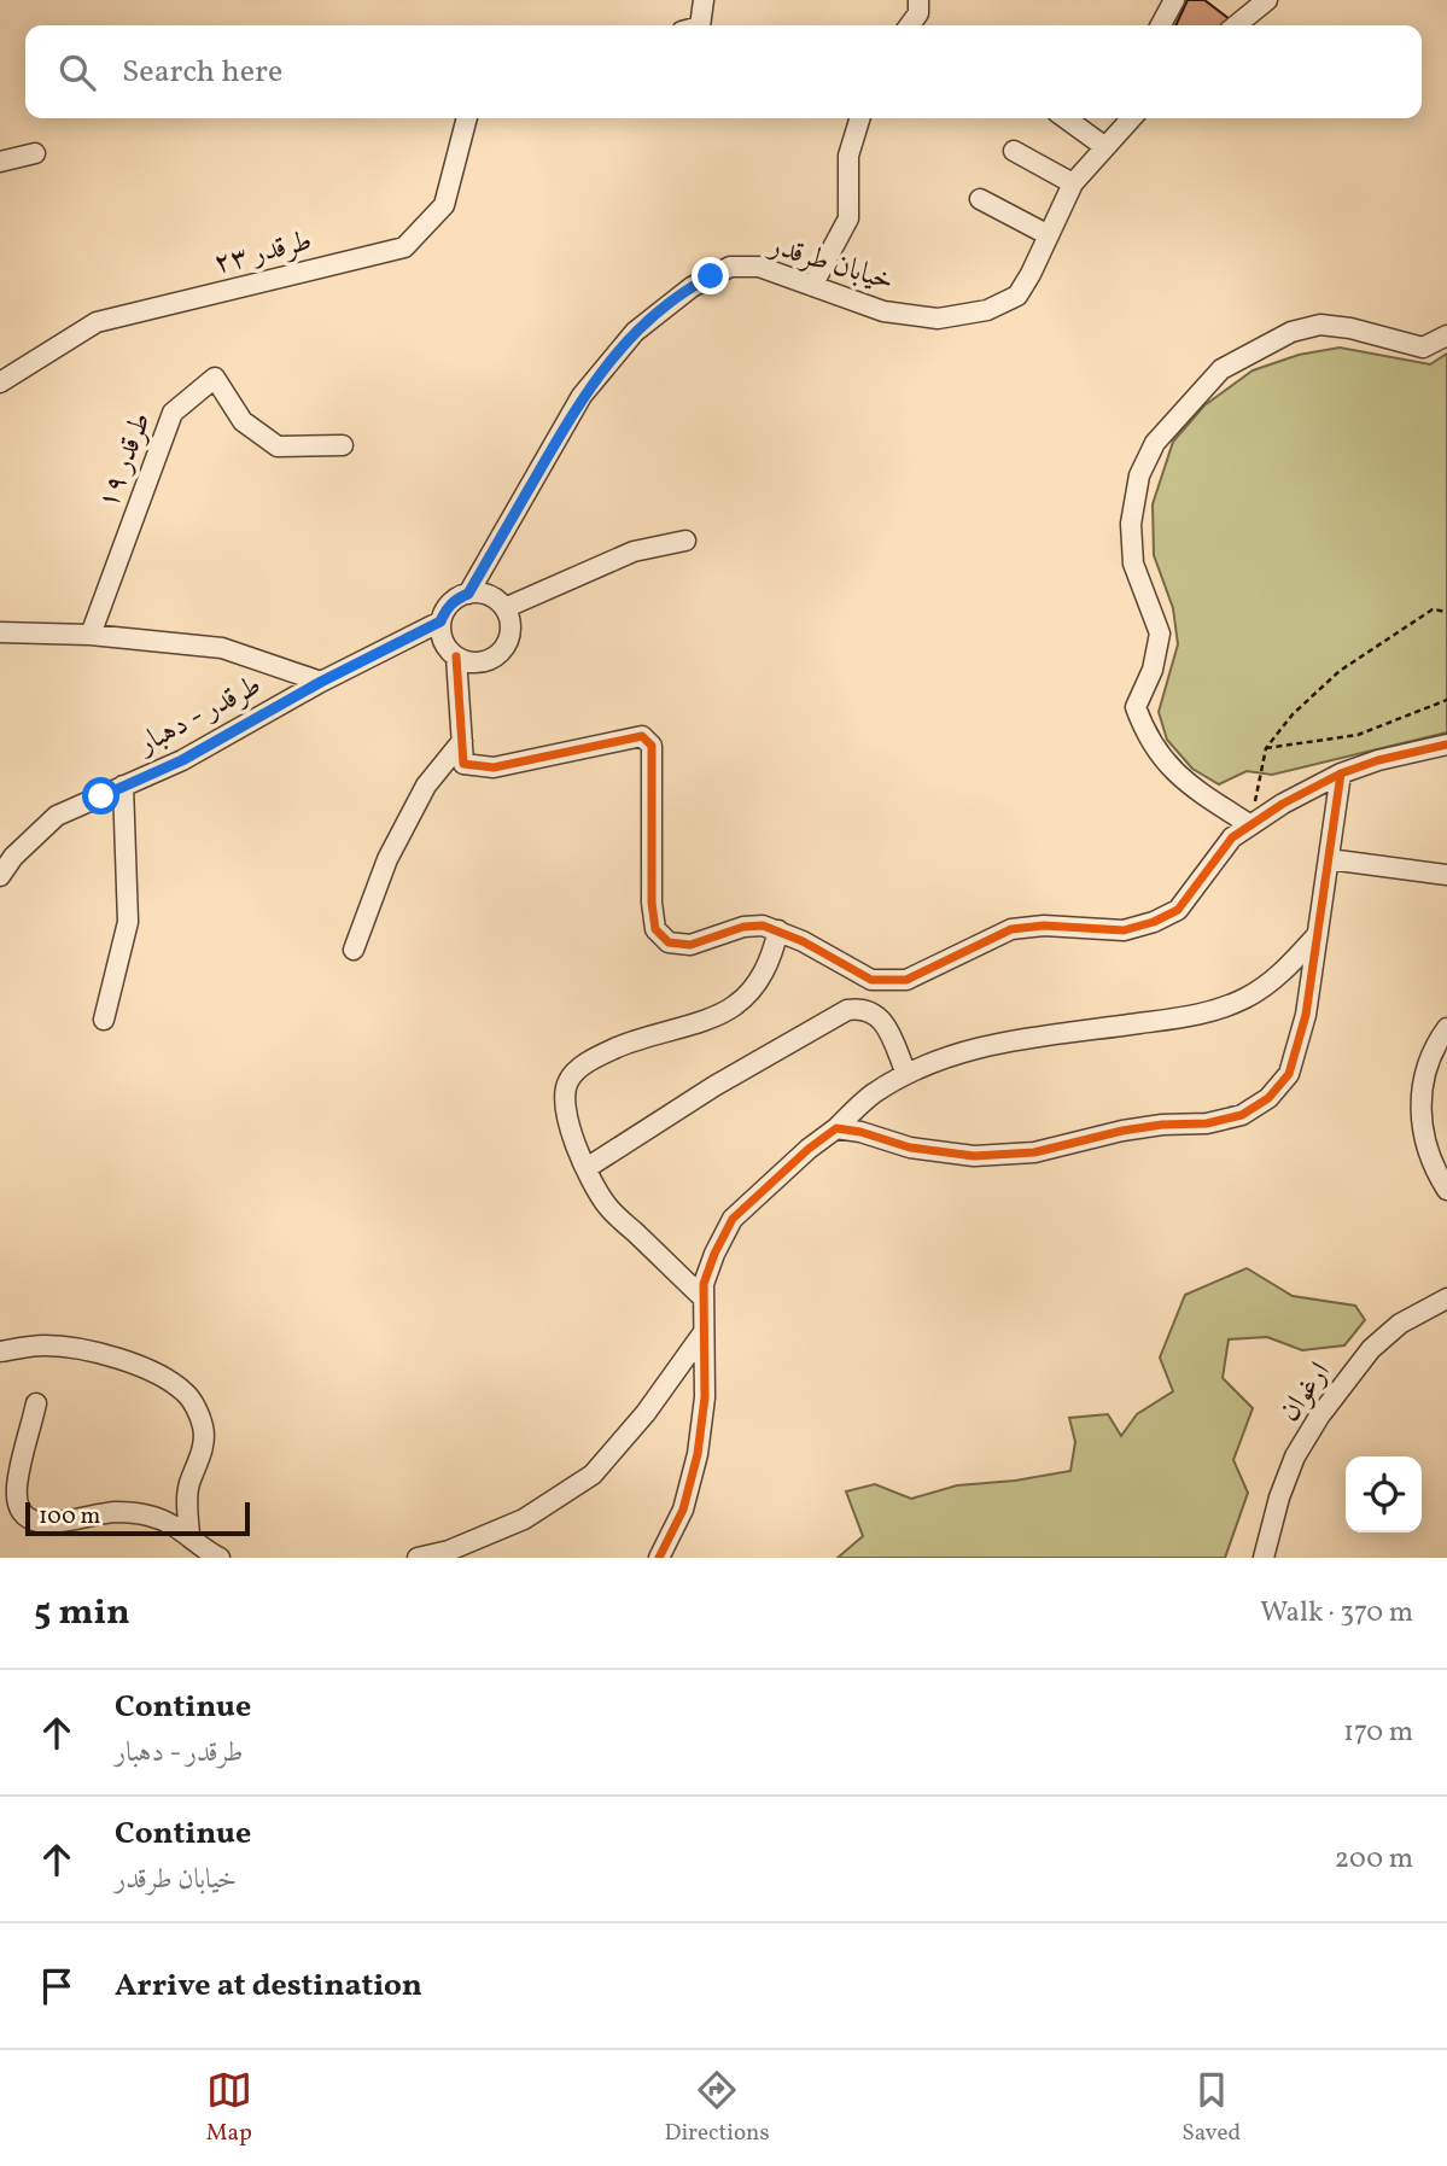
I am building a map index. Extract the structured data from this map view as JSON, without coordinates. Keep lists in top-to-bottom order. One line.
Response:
{"streets":{"street":["طرقدر ۲۳","خیابان طرقدر","طرقدر ۱۹","طرقدر - دهبار","ارغوان"]},"crossings":[["خیابان طرقدر","طرقدر - دهبار"]],"scale_bar":"100 m","page":{"search":"Search here","scale":"100 m","heading":["5 min","Walk · 370 m"],"list":[["Continue","طرقدر - دهبار","170 m"],["Continue","خیابان طرقدر","200 m"],"Arrive at destination"],"nav":["Map","Directions","Saved"]}}
